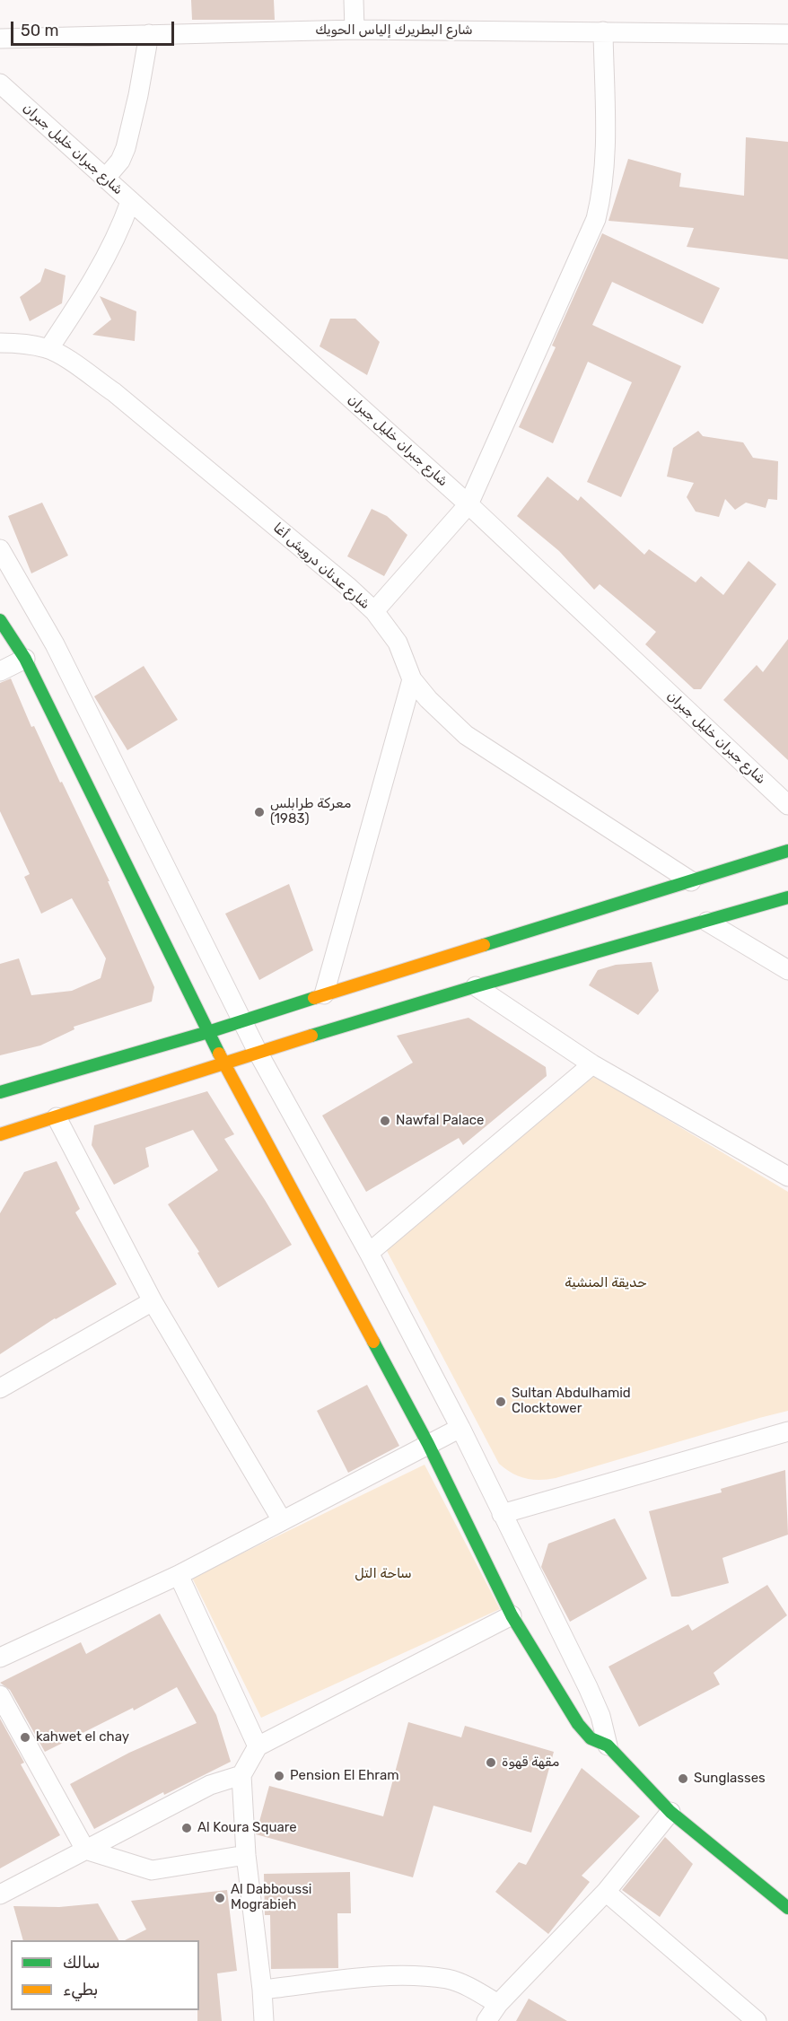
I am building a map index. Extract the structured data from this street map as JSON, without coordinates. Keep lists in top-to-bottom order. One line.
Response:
{"streets":{"street":["شارع البطريرك إلياس الحويك","شارع جبران خليل جبران","شارع عدنان درويش أغا"]},"parks":["حديقة المنشية","ساحة التل"],"places":["معركة طرابلس (1983)","Nawfal Palace","Sultan Abdulhamid Clocktower","kahwet el chay","مقهة قهوة","Pension El Ehram","Sunglasses","Al Koura Square","Al Dabboussi Mograbieh"],"legend":["سالك","بطيء"],"scale_bar":"50 m"}
